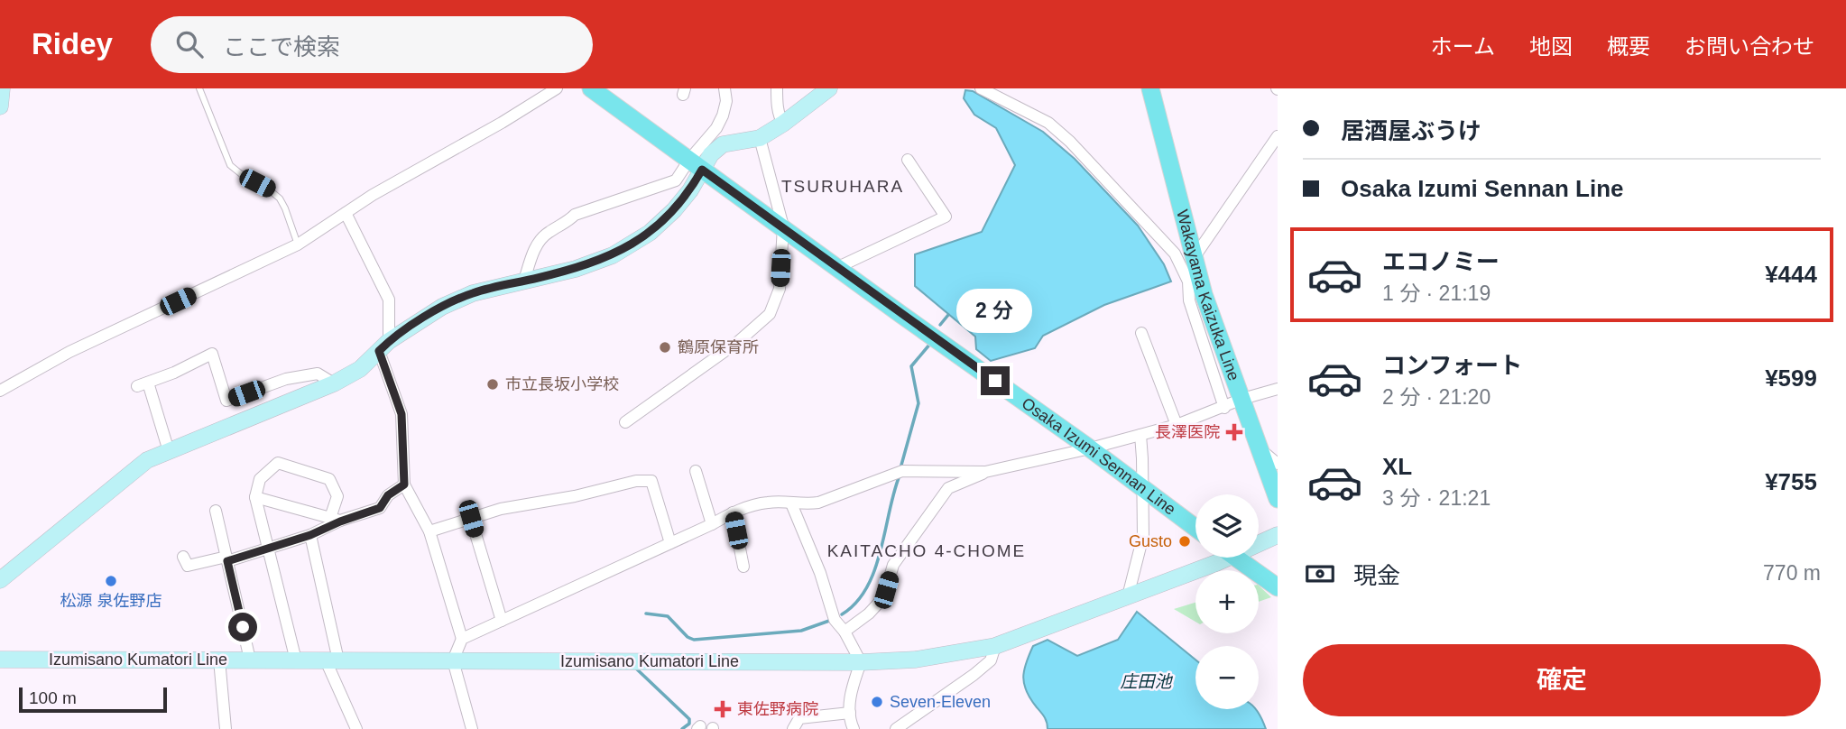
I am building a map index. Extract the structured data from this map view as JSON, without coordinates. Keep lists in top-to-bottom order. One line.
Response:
{"streets":{"main road":["Wakayama Kaizuka Line","Osaka Izumi Sennan Line","Izumisano Kumatori Line"]},"districts":["TSURUHARA","KAITACHO 4-CHOME"],"water":["庄田池"],"places":{"other":["鶴原保育所","市立長坂小学校","Gusto","松源 泉佐野店","Seven-Eleven"],"health":["長澤医院","東佐野病院"]},"scale_bar":"100 m","page":{"header":"Ridey","search":"ここで検索","nav":["ホーム","地図","概要","お問い合わせ"],"banner":["居酒屋ぶうけ","Osaka Izumi Sennan Line"],"list":[{"name":"エコノミー","note":"1 分 · 21:19","value":"¥444"},{"name":"コンフォート","note":"2 分 · 21:20","value":"¥599"},{"name":"XL","note":"3 分 · 21:21","value":"¥755"}],"bubble":"2 分","map_buttons":["+","−"],"pay":["現金","770 m"],"buttons":"確定","scale":"100 m"}}
